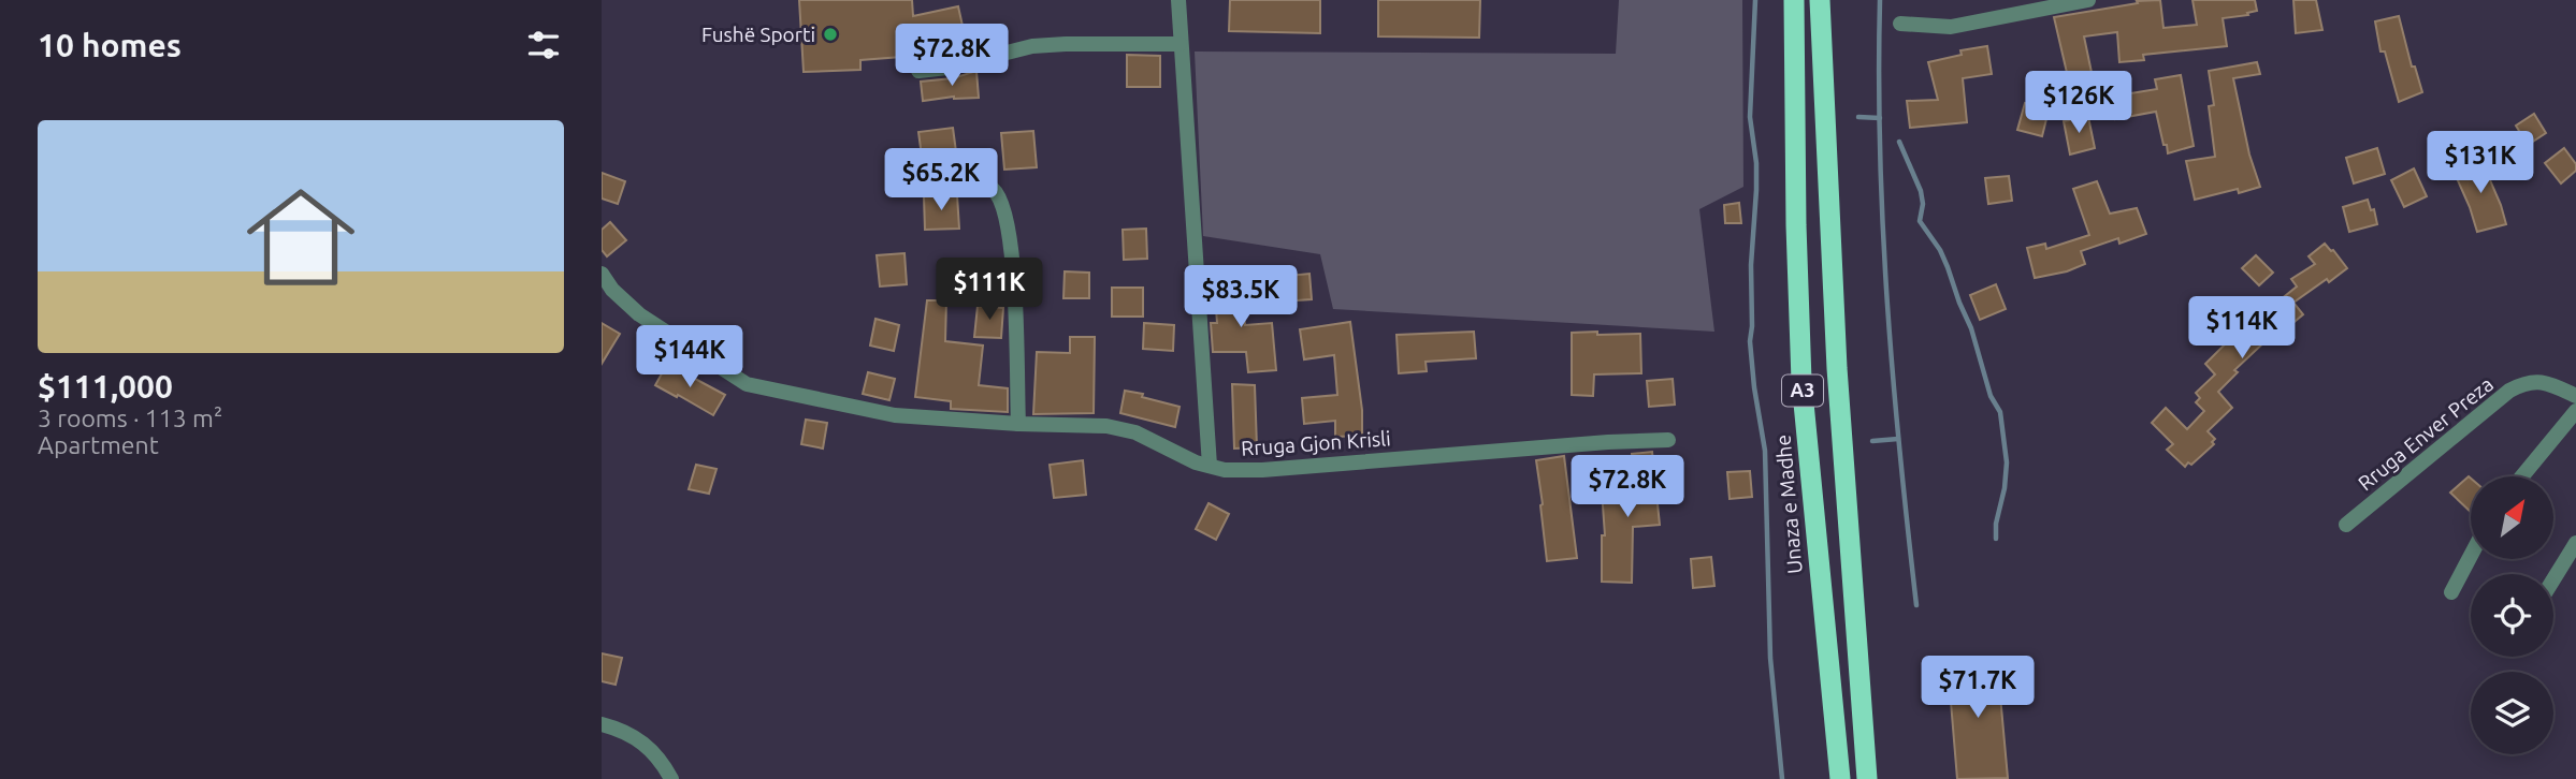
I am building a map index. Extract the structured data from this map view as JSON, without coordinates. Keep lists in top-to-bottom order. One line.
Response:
{"streets":{"highway":["A3","Unaza e Madhe"],"street":["Rruga Enver Preza","Rruga Gjon Krisli"]},"places":["Fushë Sporti"],"north":"top right","page":{"heading":"10 homes","price":["$72.8K","$126K","$131K","$65.2K","$111K","$83.5K","$114K","$144K","$72.8K","$71.7K"],"list":[{"name":"$111,000","note":"3 rooms · 113 m² · Apartment"}]}}
